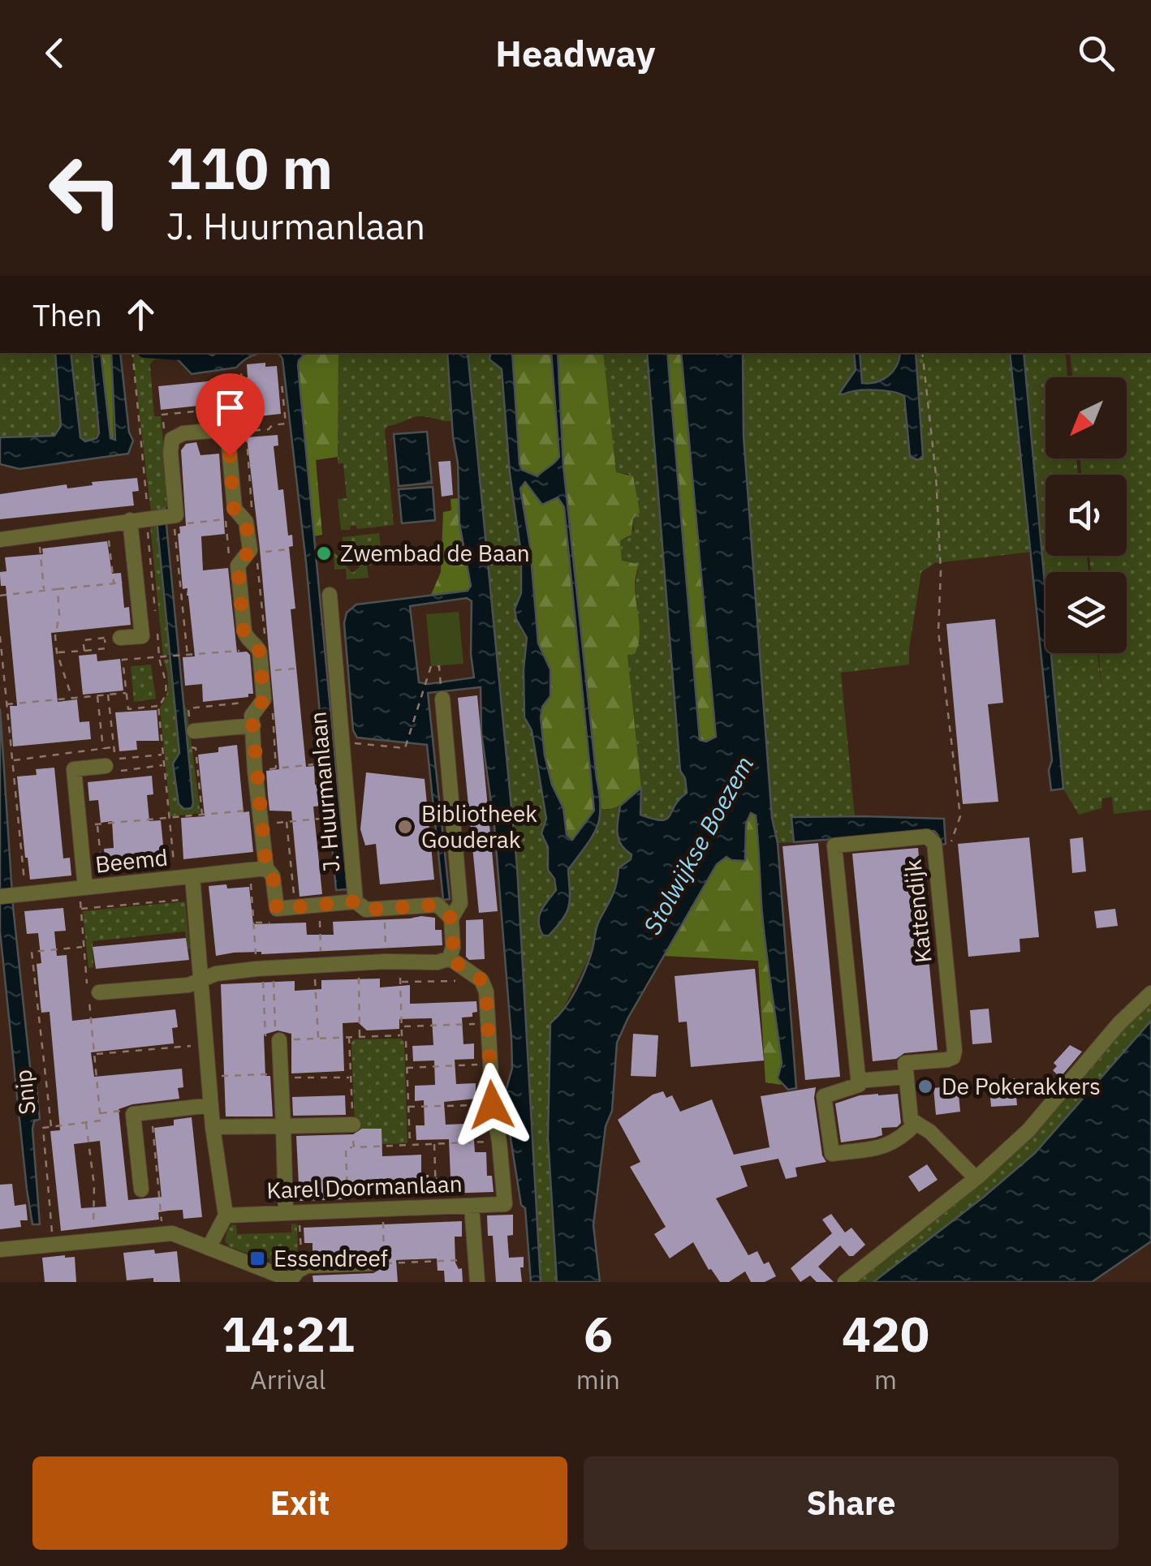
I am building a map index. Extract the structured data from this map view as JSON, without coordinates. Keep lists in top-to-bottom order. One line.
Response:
{"streets":{"street":["J. Huurmanlaan","Beemd","Kattendijk","Karel Doormanlaan"],"path":["Snip"]},"water":["Stolwijkse Boezem"],"places":{"other":["Zwembad de Baan","Bibliotheek Gouderak","De Pokerakkers"],"transit":["Essendreef"]},"north":"bottom left","page":{"header":"Headway","turn":["110 m","J. Huurmanlaan"],"then":"Then","eta":["14:21","Arrival","6","min","420","m"],"buttons":["Exit","Share"]}}
